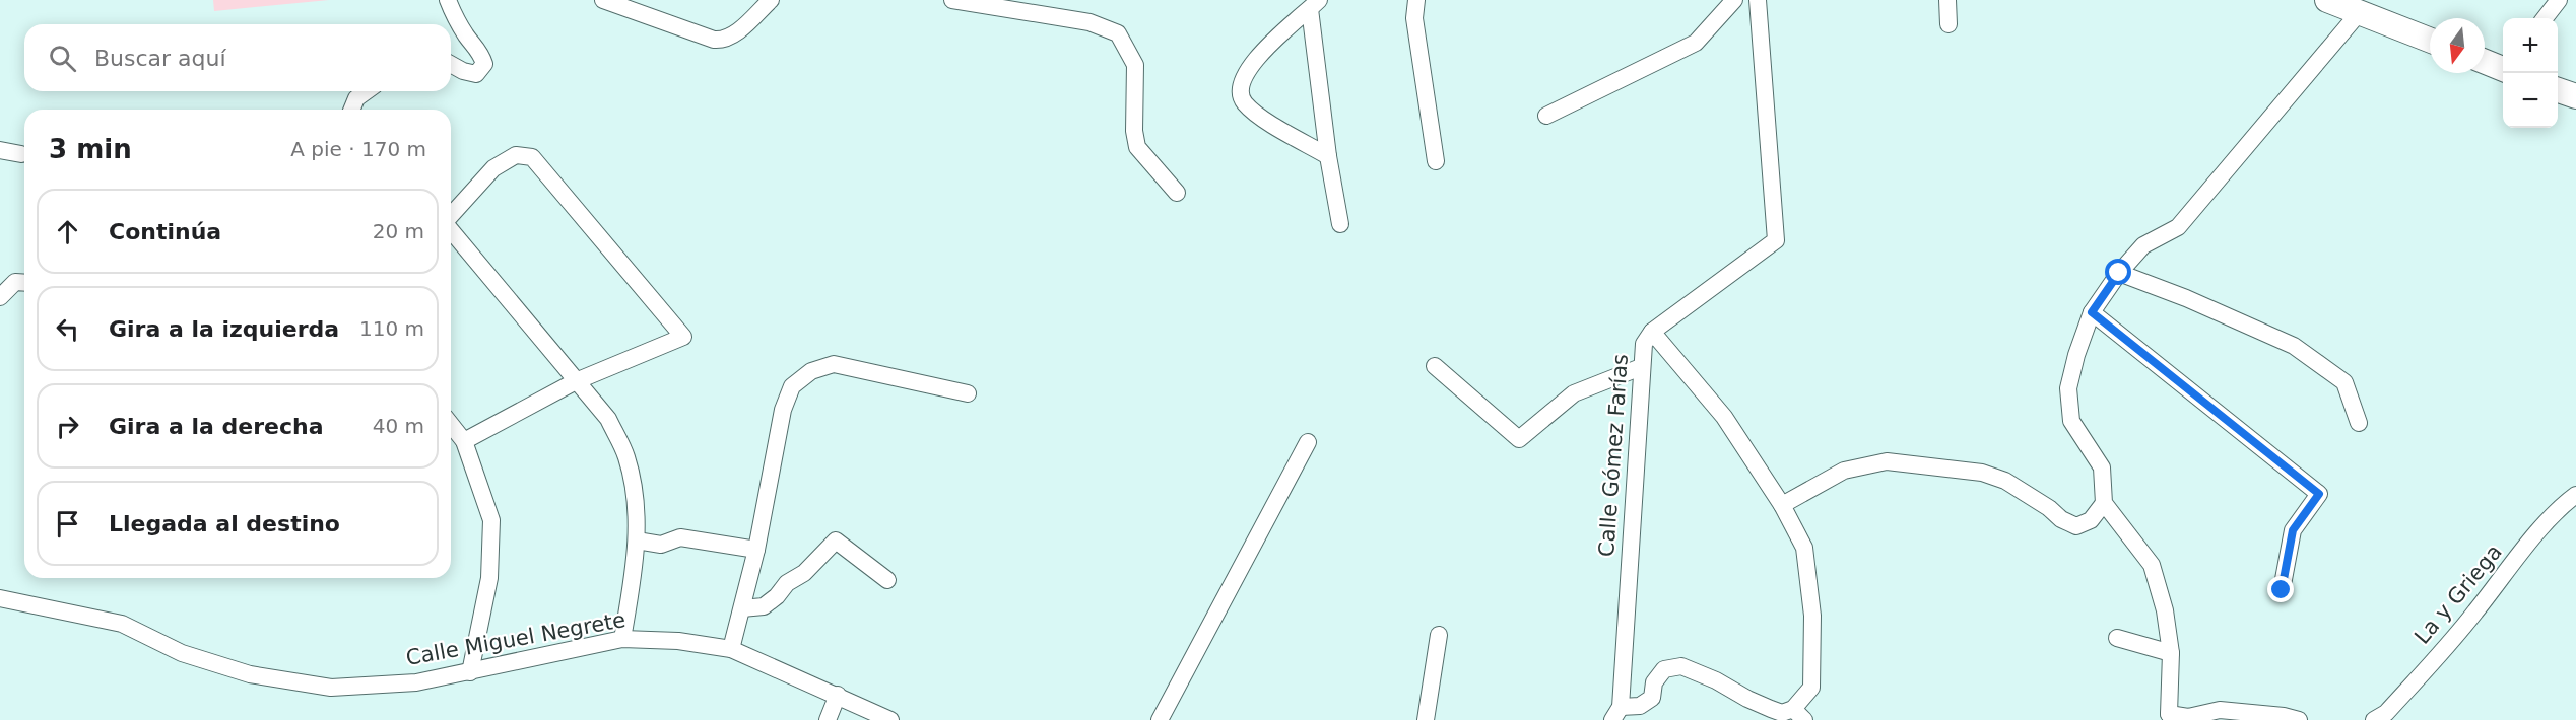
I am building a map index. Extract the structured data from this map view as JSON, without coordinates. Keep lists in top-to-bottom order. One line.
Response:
{"streets":{"street":["Calle Gómez Farías","La y Griega","Calle Miguel Negrete"]},"north":"bottom","page":{"map_buttons":["+","−"],"search":"Buscar aquí","heading":["3 min","A pie · 170 m"],"list":[["Continúa","20 m"],["Gira a la izquierda","110 m"],["Gira a la derecha","40 m"],"Llegada al destino"]}}
